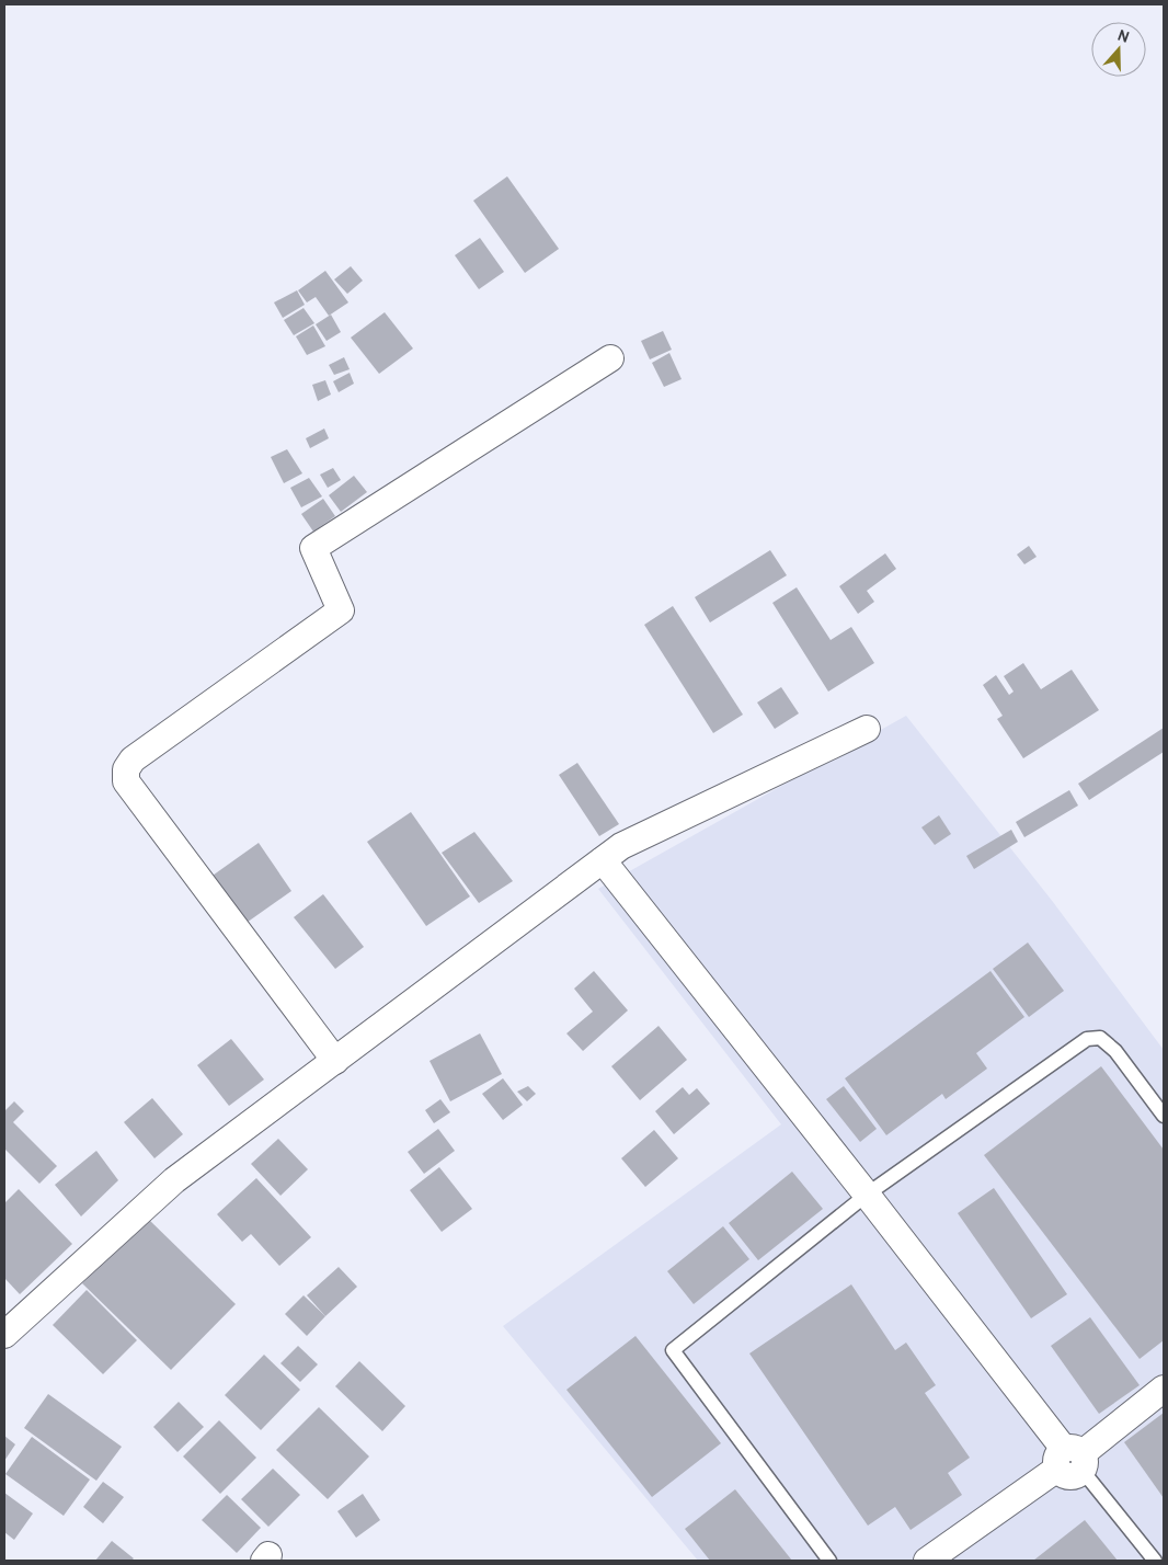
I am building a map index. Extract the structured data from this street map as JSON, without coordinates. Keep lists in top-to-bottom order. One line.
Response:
{"north":"top"}
